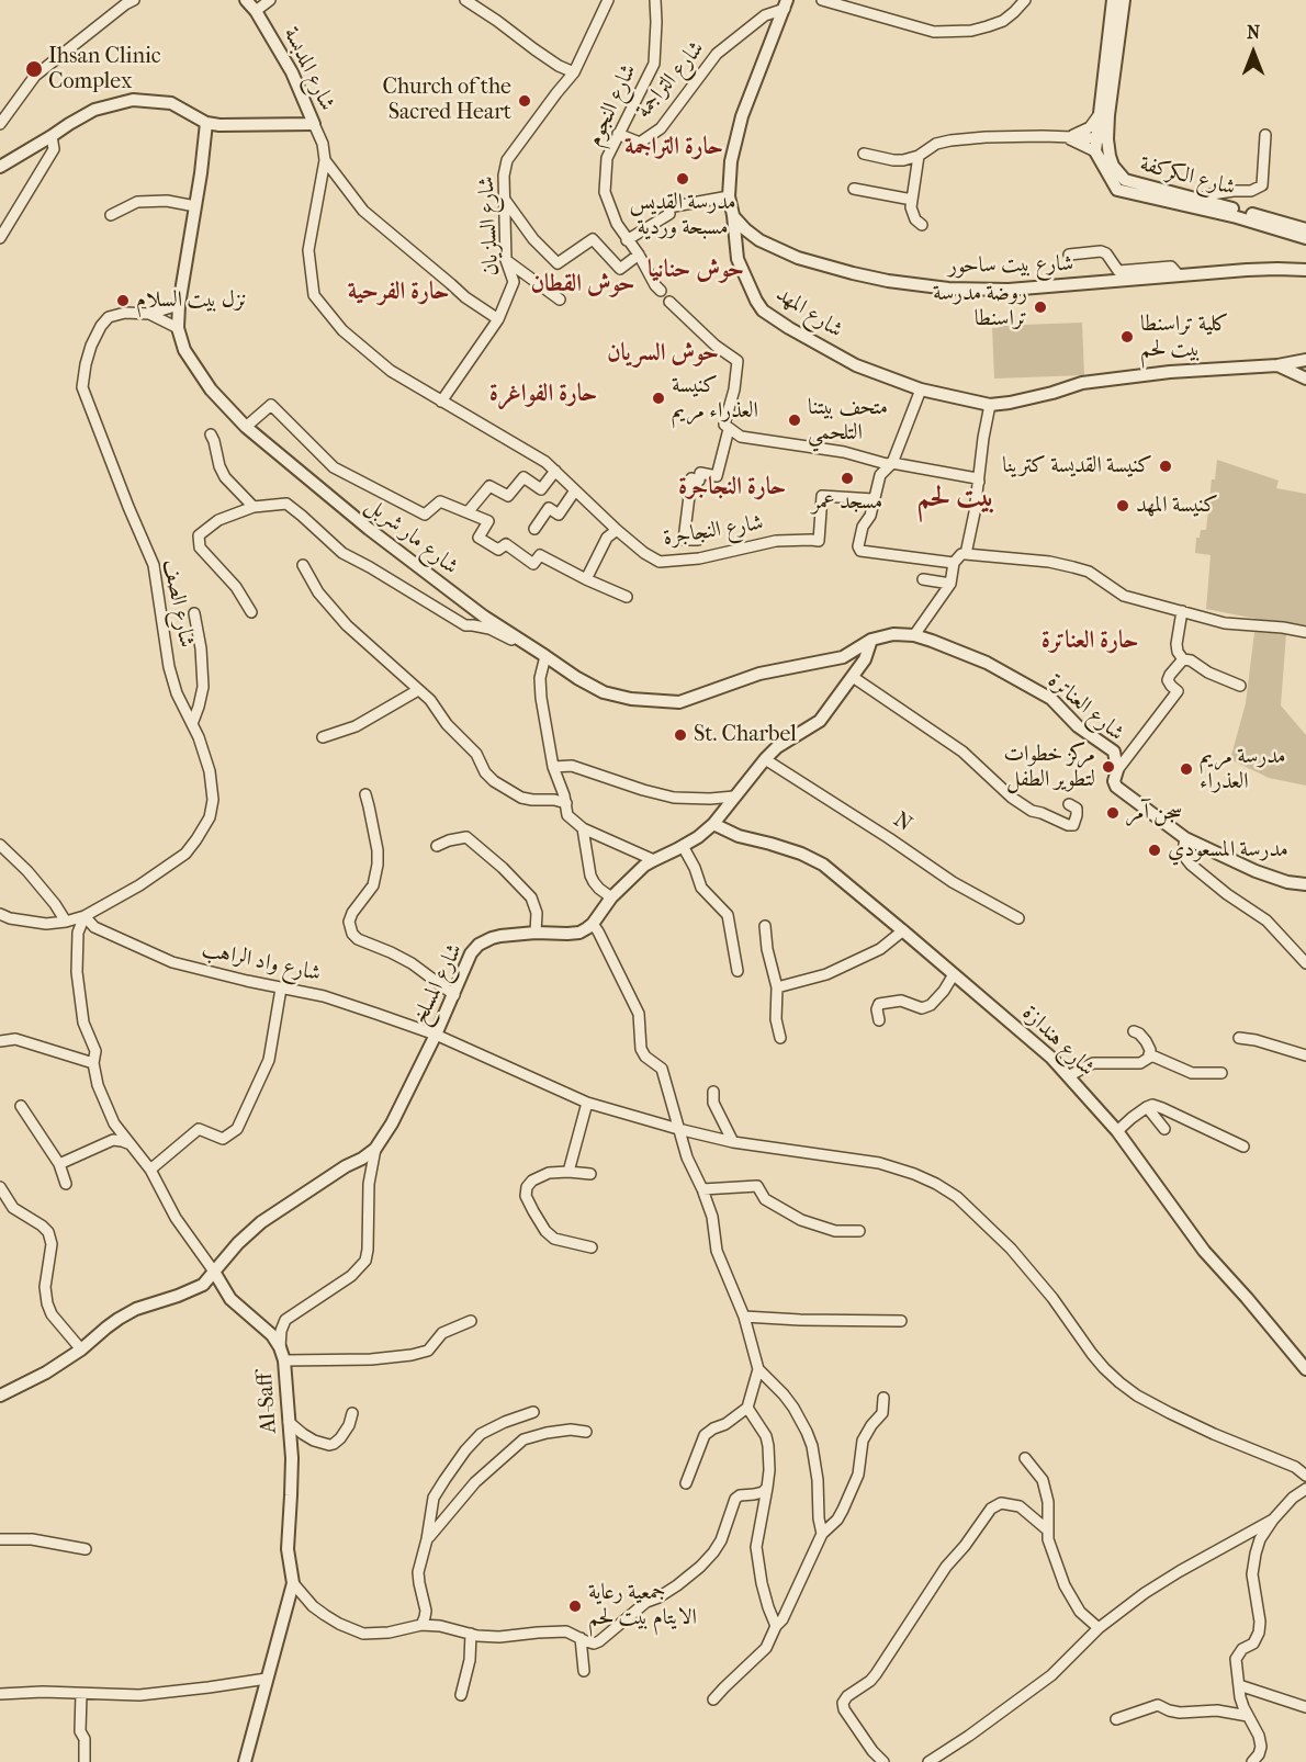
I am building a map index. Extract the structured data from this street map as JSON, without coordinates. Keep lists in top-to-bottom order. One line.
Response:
{"streets":{"street":["شارع المدبسة","شارع التراجمة","شارع النجوم","شارع الكركفة","شارع السلزيان","شارع بيت ساحور","شارع المهد","شارع النجاجرة","شارع مار شربل","شارع الصف","شارع العناترة","N","شارع واد الراهب","شارع المسلخ","شارع هندازة","Al-Saff"]},"crossings":[["شارع المدبسة","شارع النجاجرة"],["شارع التراجمة","شارع النجوم"],["شارع التراجمة","شارع المهد"],["شارع السلزيان","شارع النجاجرة"],["شارع بيت ساحور","شارع المهد"],["شارع مار شربل","شارع الصف"],["شارع مار شربل","شارع العناترة"],["شارع الصف","شارع واد الراهب"],["شارع واد الراهب","شارع المسلخ"],["شارع المسلخ","Al-Saff"]],"districts":["حارة التراجمة","حوش حنانيا","حوش القطان","حارة الفرحية","حوش السريان","حارة الفواغرة","حارة النجاجرة","بيت لحم","حارة العناترة"],"places":["Ihsan Clinic Complex","Church of the Sacred Heart","مدرسة القديس مسبحة وردية","نزل بيت السلام","روضة مدرسة تراسنطا","كلية تراسنطا بيت لحم","كنيسة العذراء مريم","متحف بيتنا التلحمي","كنيسة القديسة كترينا","مسجد عمر","كنيسة المهد","St. Charbel","مركز خطوات لتطوير الطفل","مدرسة مريم العذراء","سجن آمر","مدرسة المسعودي","جمعية رعاية الايتام بيت لحم"],"north":"top"}
